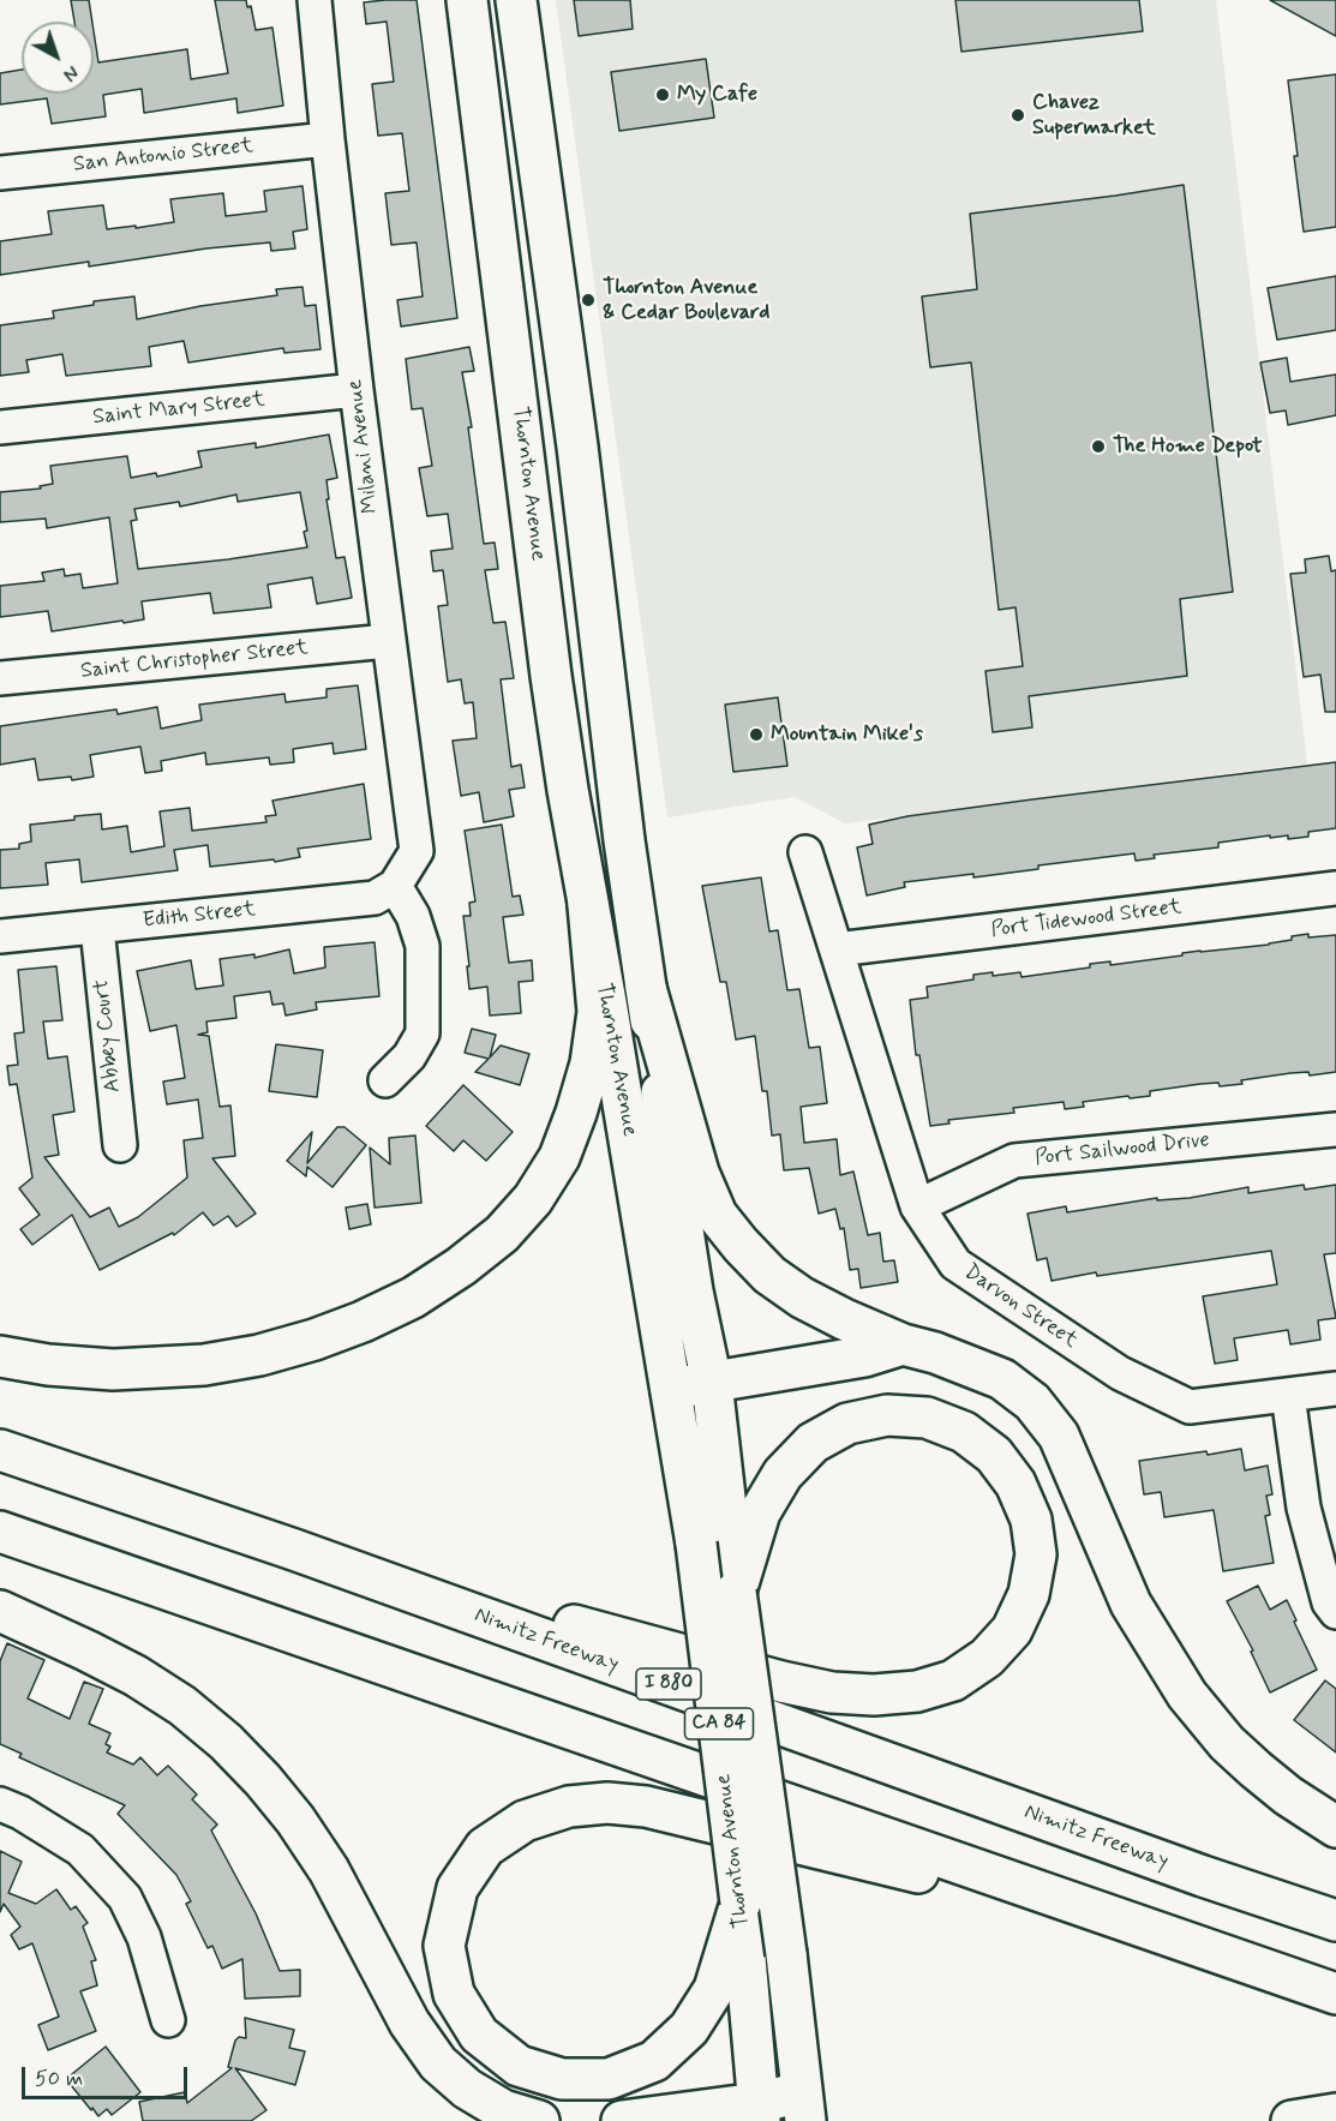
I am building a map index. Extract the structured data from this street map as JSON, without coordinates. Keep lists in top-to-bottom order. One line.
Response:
{"streets":{"main road":["Thornton Avenue","Nimitz Freeway","I 880","CA 84"],"street":["San Antonio Street","Saint Mary Street","Milani Avenue","Saint Christopher Street","Edith Street","Port Tidewood Street","Abbey Court","Port Sailwood Drive","Darvon Street"]},"crossings":[["San Antonio Street","Milani Avenue"],["Saint Mary Street","Milani Avenue"],["Milani Avenue","Saint Christopher Street"],["Milani Avenue","Edith Street"],["Edith Street","Abbey Court"],["Port Tidewood Street","Darvon Street"],["Port Sailwood Drive","Darvon Street"]],"places":["My Cafe","Chavez Supermarket","Thornton Avenue & Cedar Boulevard","The Home Depot","Mountain Mike's"],"scale_bar":"50 m","north":"bottom right"}
